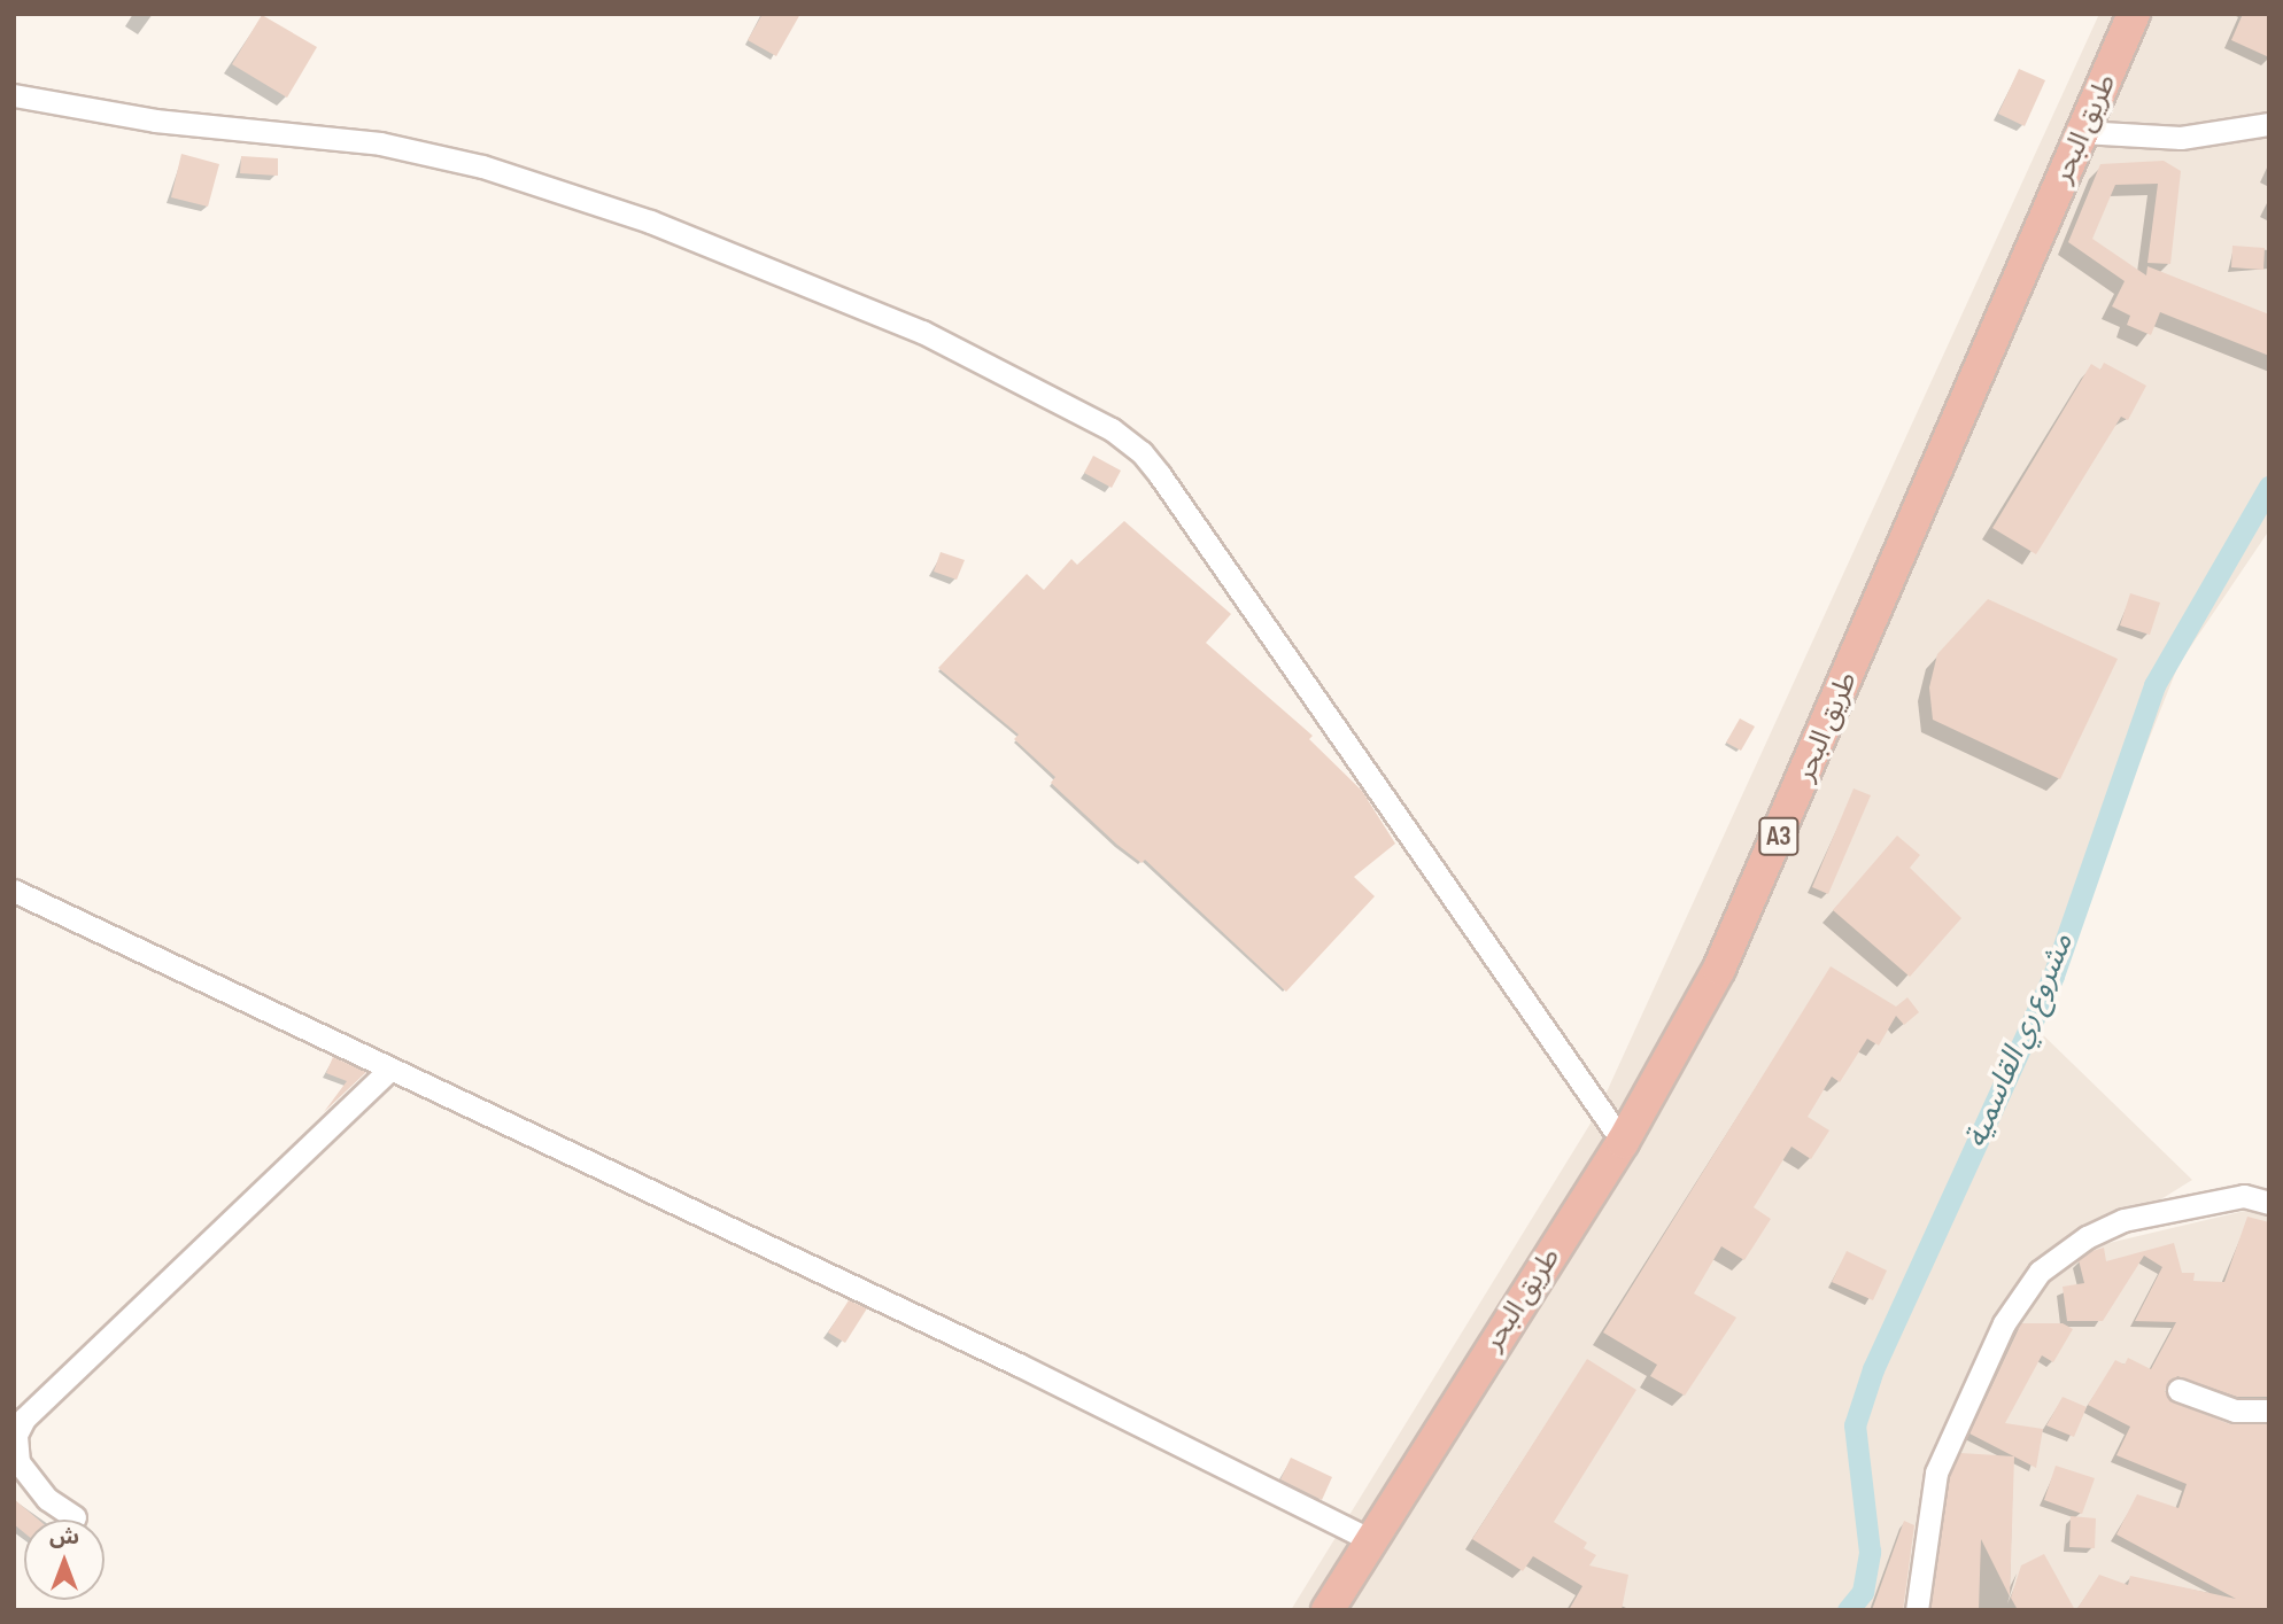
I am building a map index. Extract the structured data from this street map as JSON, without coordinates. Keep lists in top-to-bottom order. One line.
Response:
{"streets":{"highway":["طريق البحر","A3"]},"water":["مشروع ري القاسمية"],"north":"top"}
